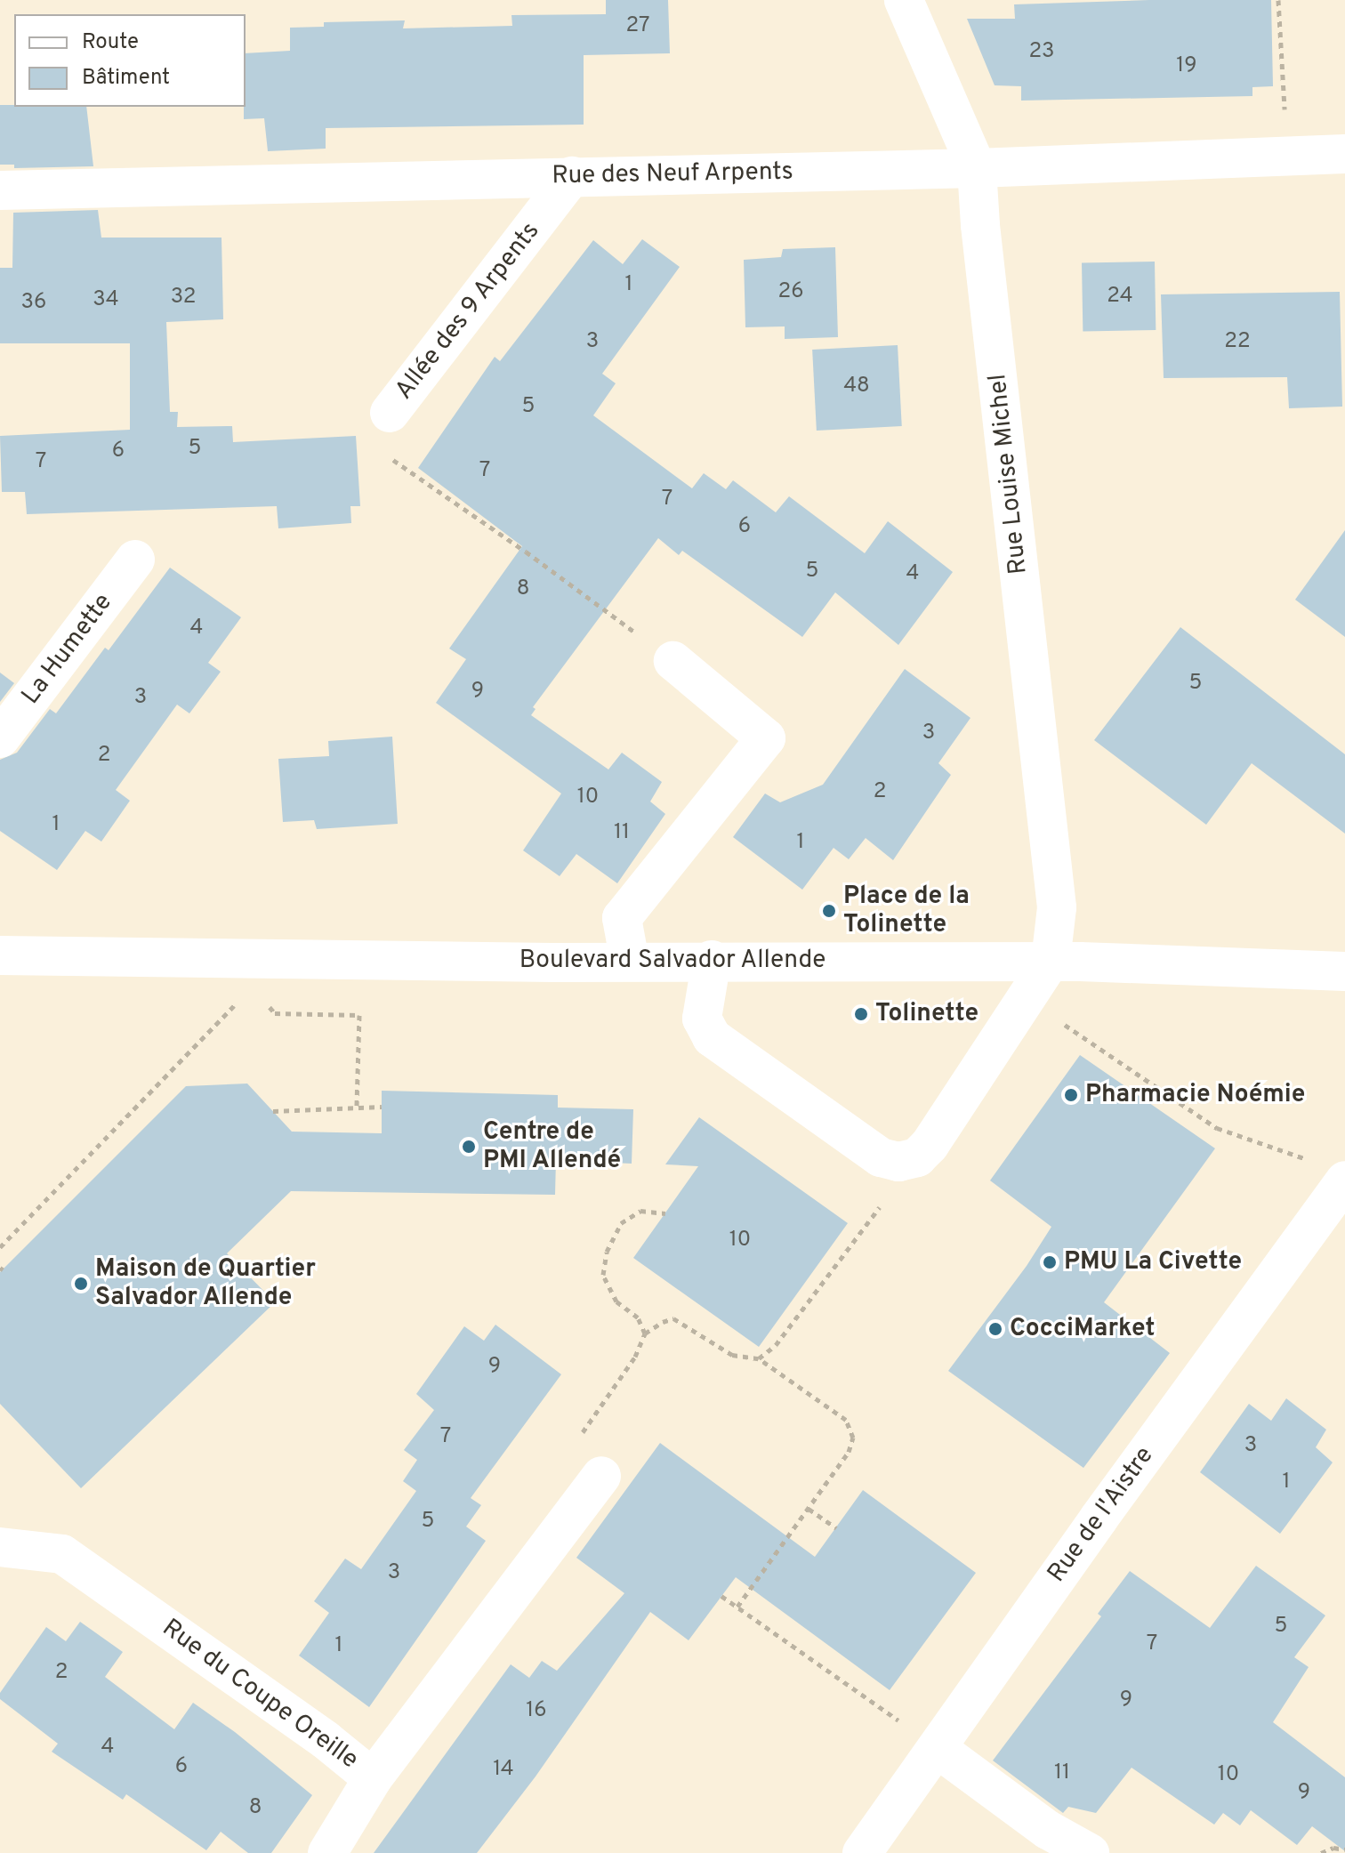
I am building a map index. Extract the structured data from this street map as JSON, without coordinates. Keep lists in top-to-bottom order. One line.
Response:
{"streets":{"street":["Rue des Neuf Arpents","Allée des 9 Arpents","Rue Louise Michel","La Humette","Boulevard Salvador Allende","Rue de l'Aistre","Rue du Coupe Oreille"]},"crossings":[["Rue des Neuf Arpents","Allée des 9 Arpents"],["Rue des Neuf Arpents","Rue Louise Michel"],["Rue Louise Michel","Boulevard Salvador Allende"]],"places":["Place de la Tolinette","Tolinette","Pharmacie Noémie","Centre de PMI Allendé","PMU La Civette","Maison de Quartier Salvador Allende","CocciMarket"],"house_numbers":["27","23","19","1","26","24","32","34","36","3","22","48","5","5","6","7","7","7","6","5","4","8","4","5","9","3","3","2","2","10","1","11","1","10","9","7","3","1","5","3","5","7","1","2","9","16","4","6","14","11","10","9","8"],"legend":["Route","Bâtiment"]}
